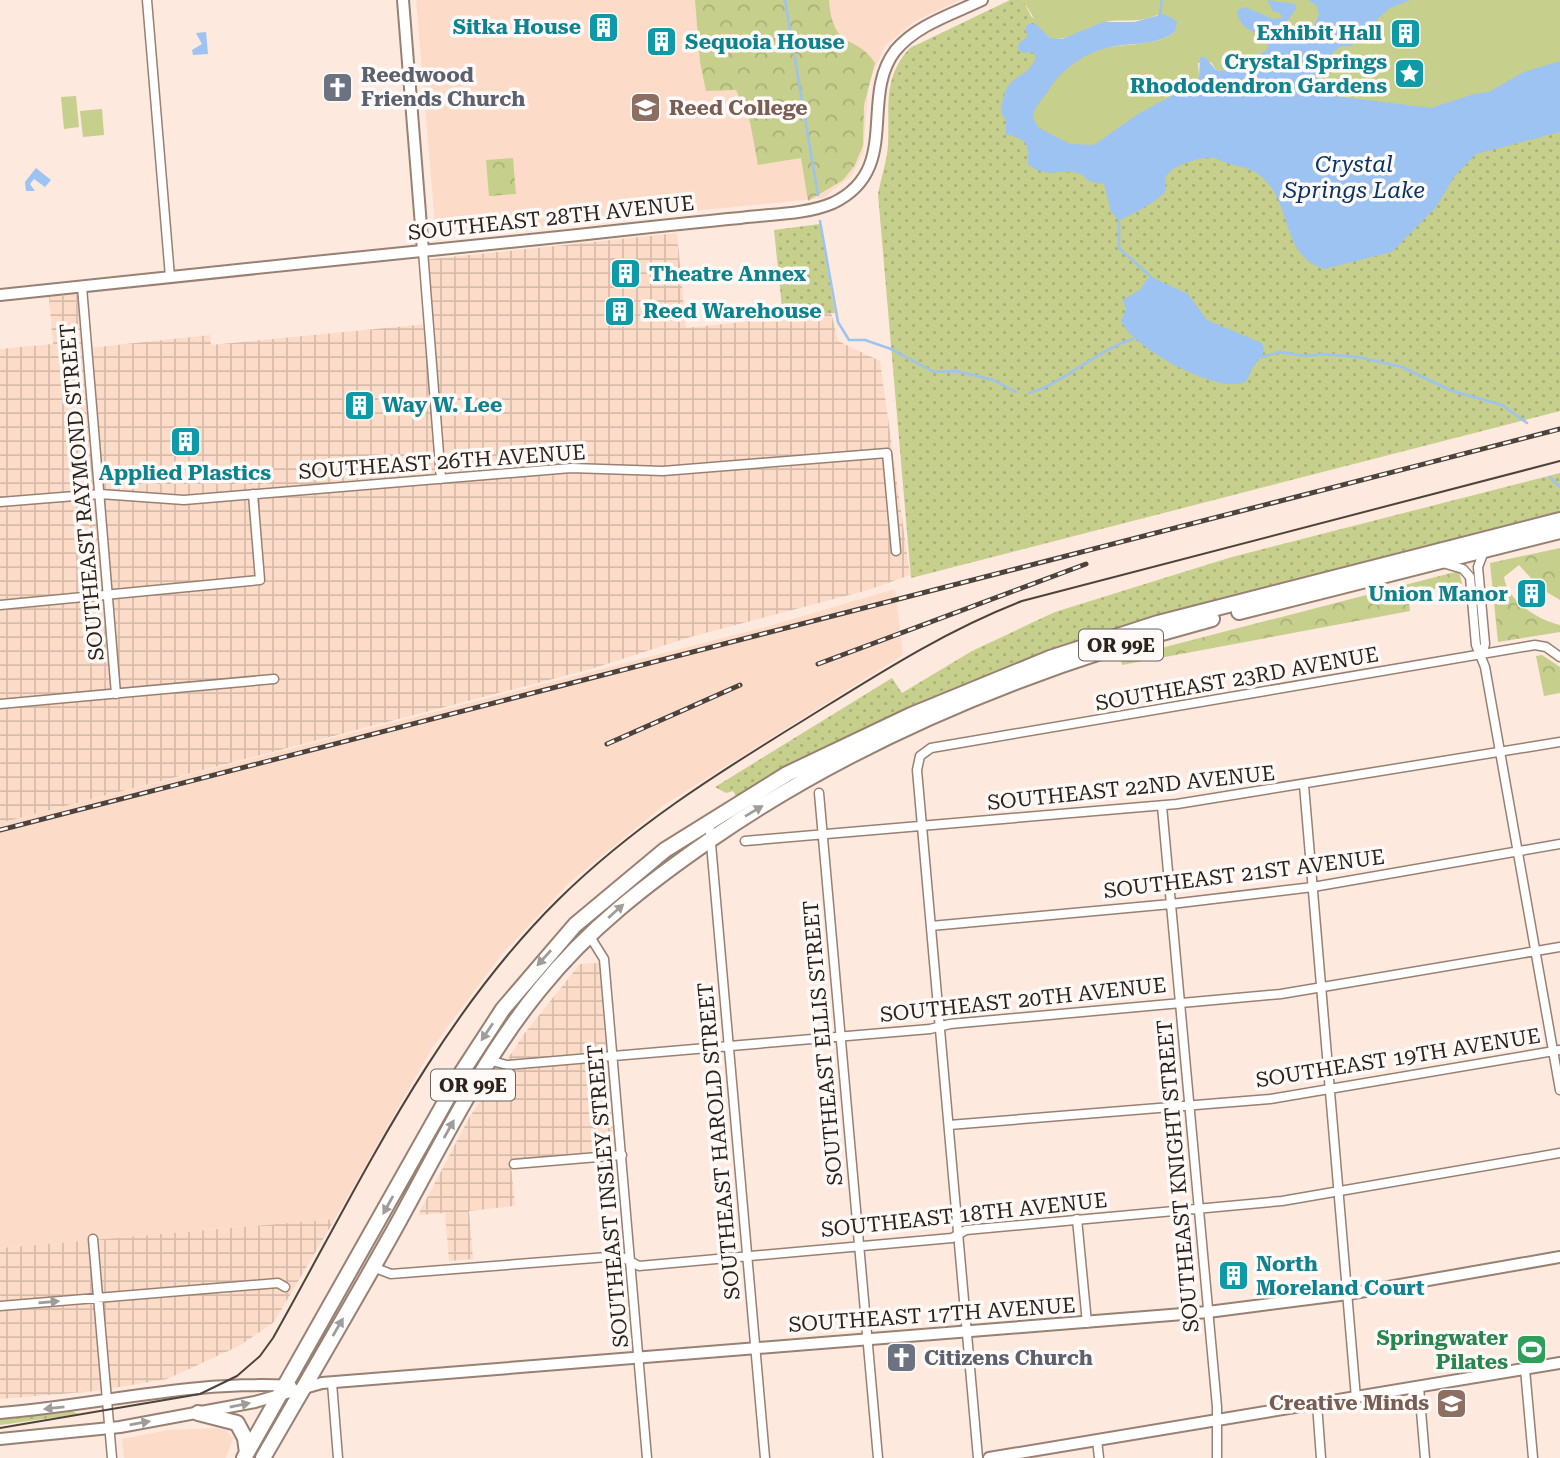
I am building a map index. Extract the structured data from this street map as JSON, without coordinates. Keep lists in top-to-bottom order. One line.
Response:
{"streets":{"highway":["OR 99E"],"street":["SOUTHEAST 28TH AVENUE","SOUTHEAST 26TH AVENUE","SOUTHEAST RAYMOND STREET","SOUTHEAST 23RD AVENUE","SOUTHEAST 22ND AVENUE","SOUTHEAST 21ST AVENUE","SOUTHEAST 20TH AVENUE","SOUTHEAST ELLIS STREET","SOUTHEAST 19TH AVENUE","SOUTHEAST HAROLD STREET","SOUTHEAST KNIGHT STREET","SOUTHEAST INSLEY STREET","SOUTHEAST 18TH AVENUE","SOUTHEAST 17TH AVENUE"]},"crossings":[["SOUTHEAST 28TH AVENUE","SOUTHEAST RAYMOND STREET"],["SOUTHEAST 26TH AVENUE","SOUTHEAST RAYMOND STREET"],["OR 99E","SOUTHEAST 20TH AVENUE"],["OR 99E","SOUTHEAST HAROLD STREET"],["OR 99E","SOUTHEAST INSLEY STREET"],["OR 99E","SOUTHEAST 18TH AVENUE"],["OR 99E","SOUTHEAST 17TH AVENUE"],["SOUTHEAST 23RD AVENUE","SOUTHEAST 22ND AVENUE"],["SOUTHEAST 22ND AVENUE","SOUTHEAST ELLIS STREET"],["SOUTHEAST 22ND AVENUE","SOUTHEAST KNIGHT STREET"],["SOUTHEAST 21ST AVENUE","SOUTHEAST KNIGHT STREET"],["SOUTHEAST 20TH AVENUE","SOUTHEAST ELLIS STREET"],["SOUTHEAST 20TH AVENUE","SOUTHEAST HAROLD STREET"],["SOUTHEAST 20TH AVENUE","SOUTHEAST KNIGHT STREET"],["SOUTHEAST 20TH AVENUE","SOUTHEAST INSLEY STREET"],["SOUTHEAST ELLIS STREET","SOUTHEAST 18TH AVENUE"],["SOUTHEAST ELLIS STREET","SOUTHEAST 17TH AVENUE"],["SOUTHEAST 19TH AVENUE","SOUTHEAST KNIGHT STREET"],["SOUTHEAST HAROLD STREET","SOUTHEAST 18TH AVENUE"],["SOUTHEAST HAROLD STREET","SOUTHEAST 17TH AVENUE"],["SOUTHEAST KNIGHT STREET","SOUTHEAST 18TH AVENUE"],["SOUTHEAST KNIGHT STREET","SOUTHEAST 17TH AVENUE"],["SOUTHEAST INSLEY STREET","SOUTHEAST 18TH AVENUE"],["SOUTHEAST INSLEY STREET","SOUTHEAST 17TH AVENUE"]],"water":["Crystal Springs Lake"],"places":{"building":["Sitka House","Exhibit Hall","Sequoia House","Theatre Annex","Reed Warehouse","Way W. Lee","Applied Plastics","Union Manor","North Moreland Court"],"place":["Crystal Springs Rhododendron Gardens"],"church":["Reedwood Friends Church","Citizens Church"],"school or university":["Reed College","Creative Minds"],"sports":["Springwater Pilates"]}}
